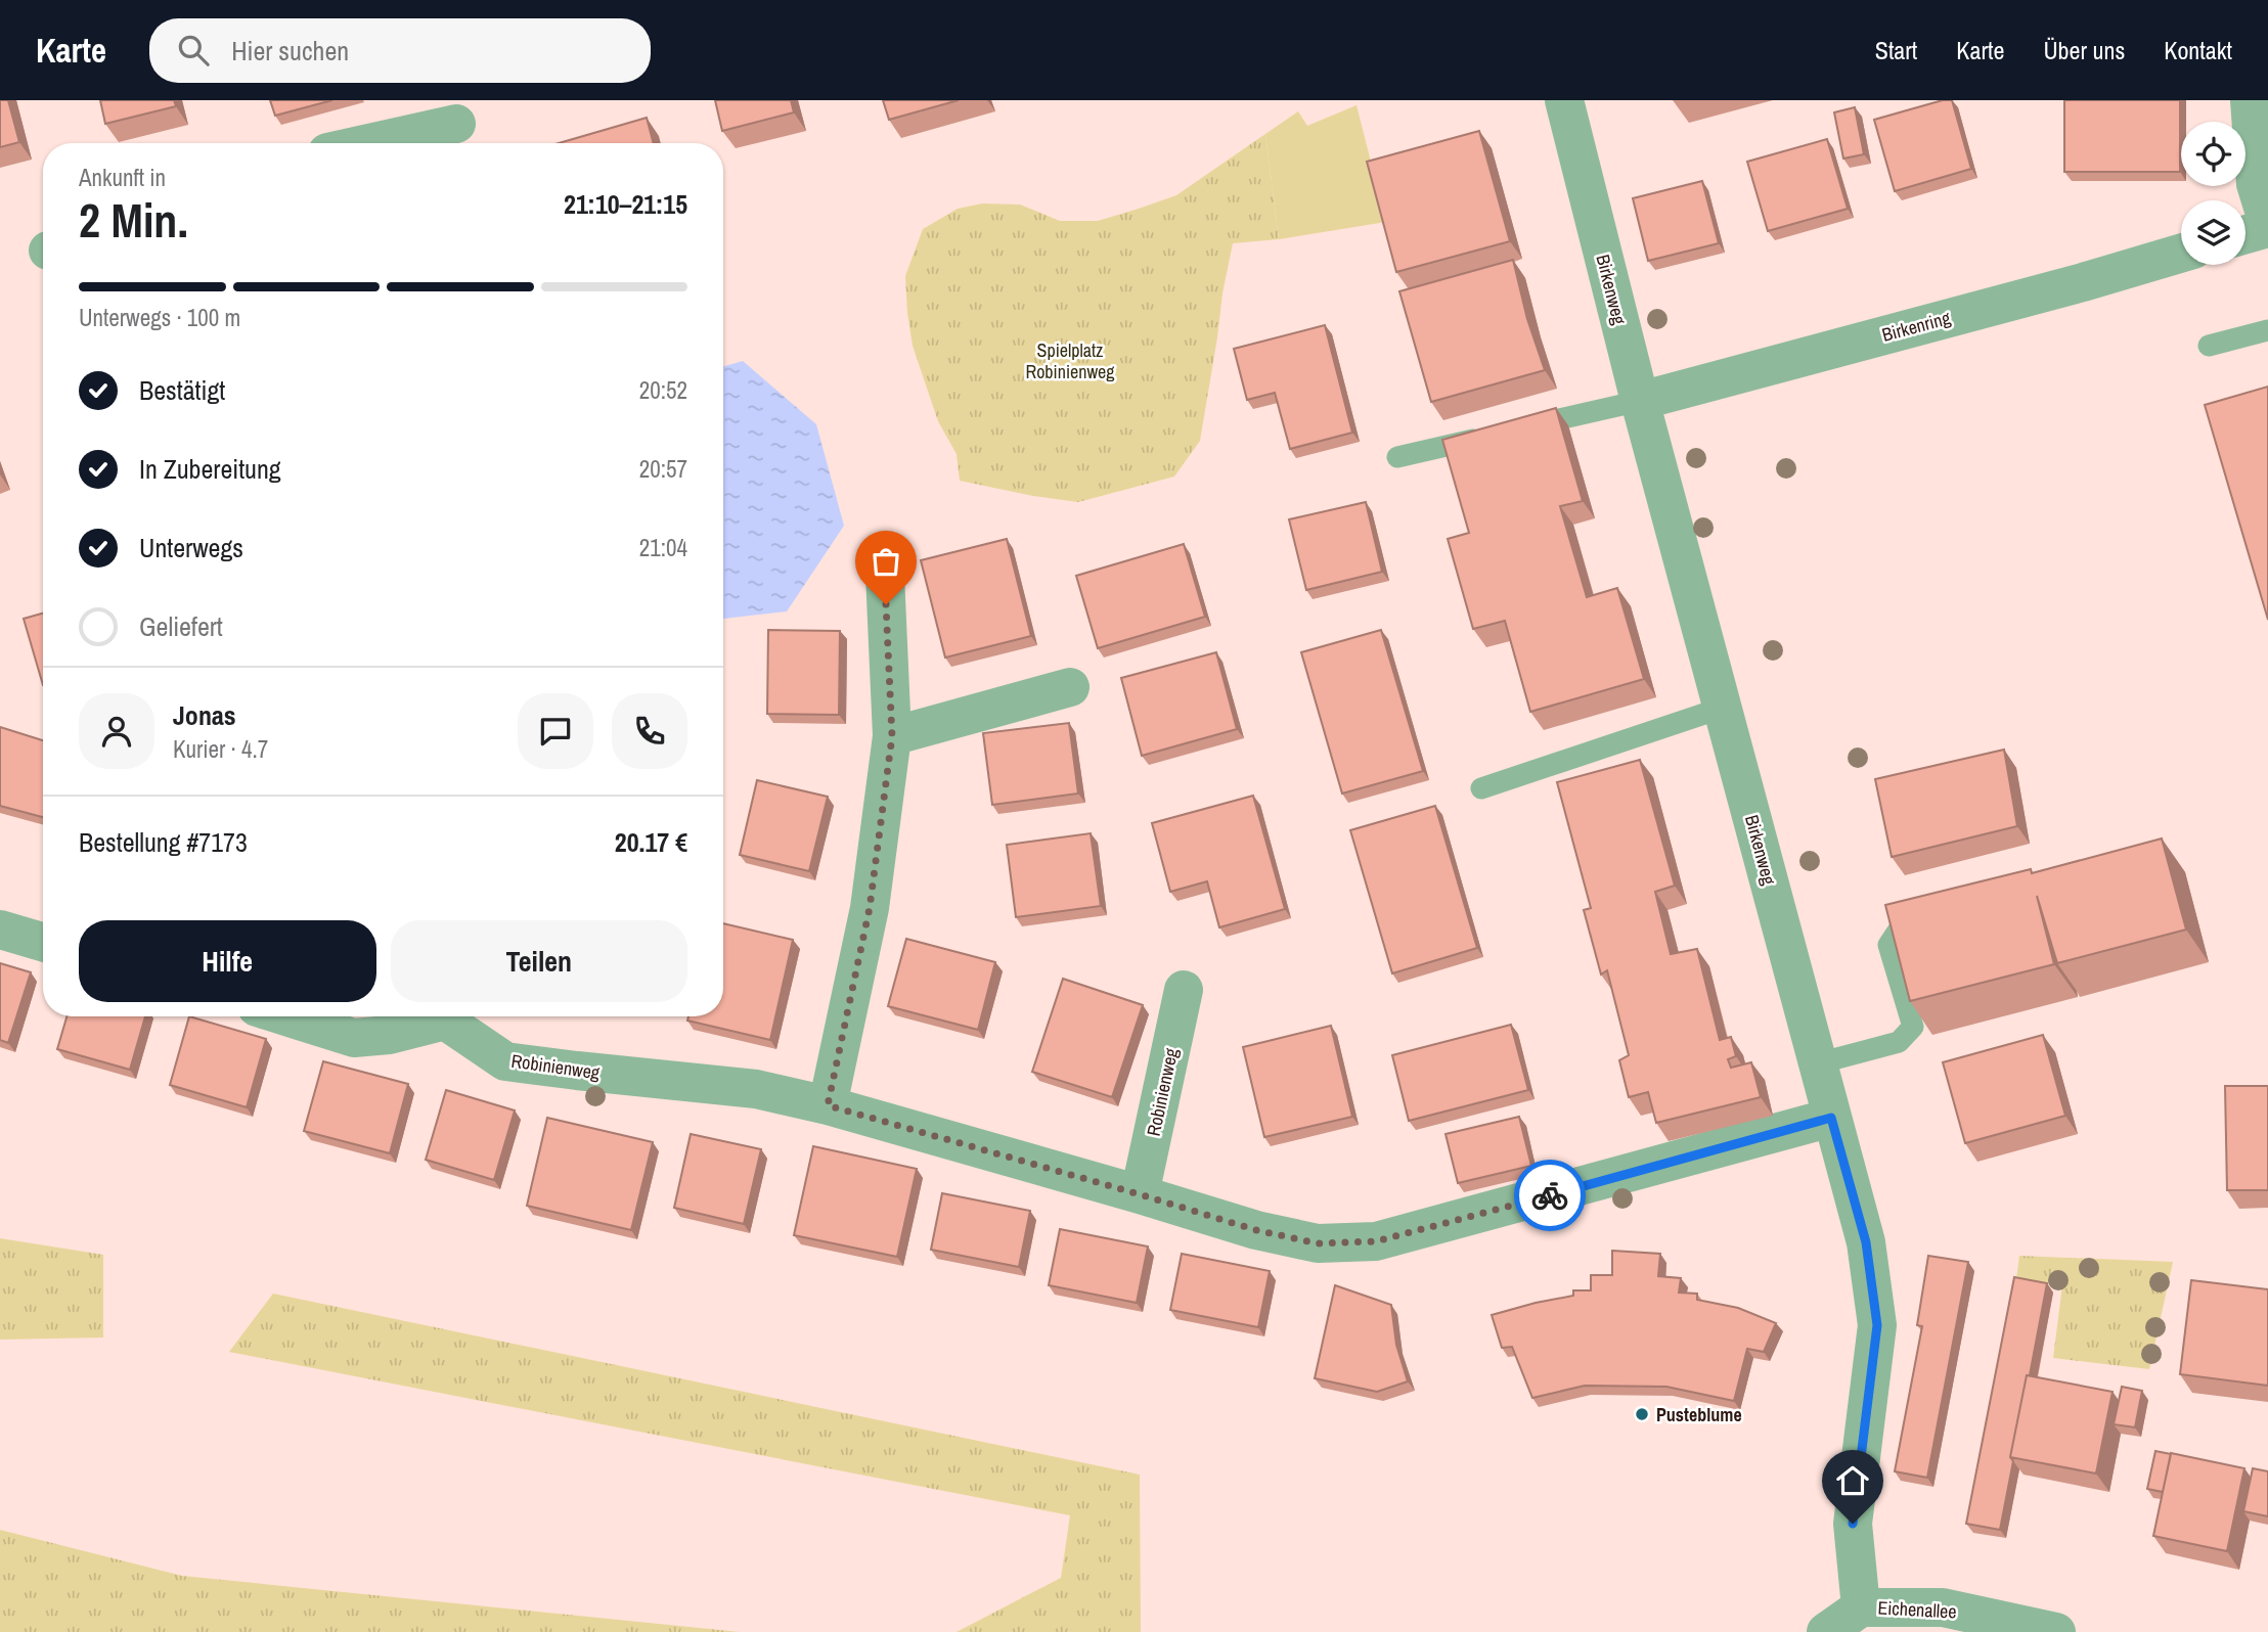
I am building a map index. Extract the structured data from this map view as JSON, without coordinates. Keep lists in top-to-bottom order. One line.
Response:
{"streets":{"street":["Birkenweg","Birkenring","Robinienweg","Eichenallee"]},"crossings":[["Birkenweg","Birkenring"],["Birkenweg","Robinienweg"],["Birkenweg","Eichenallee"]],"parks":["Spielplatz Robinienweg"],"places":["Pusteblume"],"page":{"header":"Karte","search":"Hier suchen","nav":["Start","Karte","Über uns","Kontakt"],"heading":["2 Min.","Ankunft in","21:10–21:15"],"panel":["Jonas","Kurier · 4.7","Bestellung #7173","20.17 €"],"bar":"Unterwegs · 100 m","list":[["Bestätigt","20:52"],["In Zubereitung","20:57"],["Unterwegs","21:04"],"Geliefert"],"buttons":["Hilfe","Teilen"]}}
